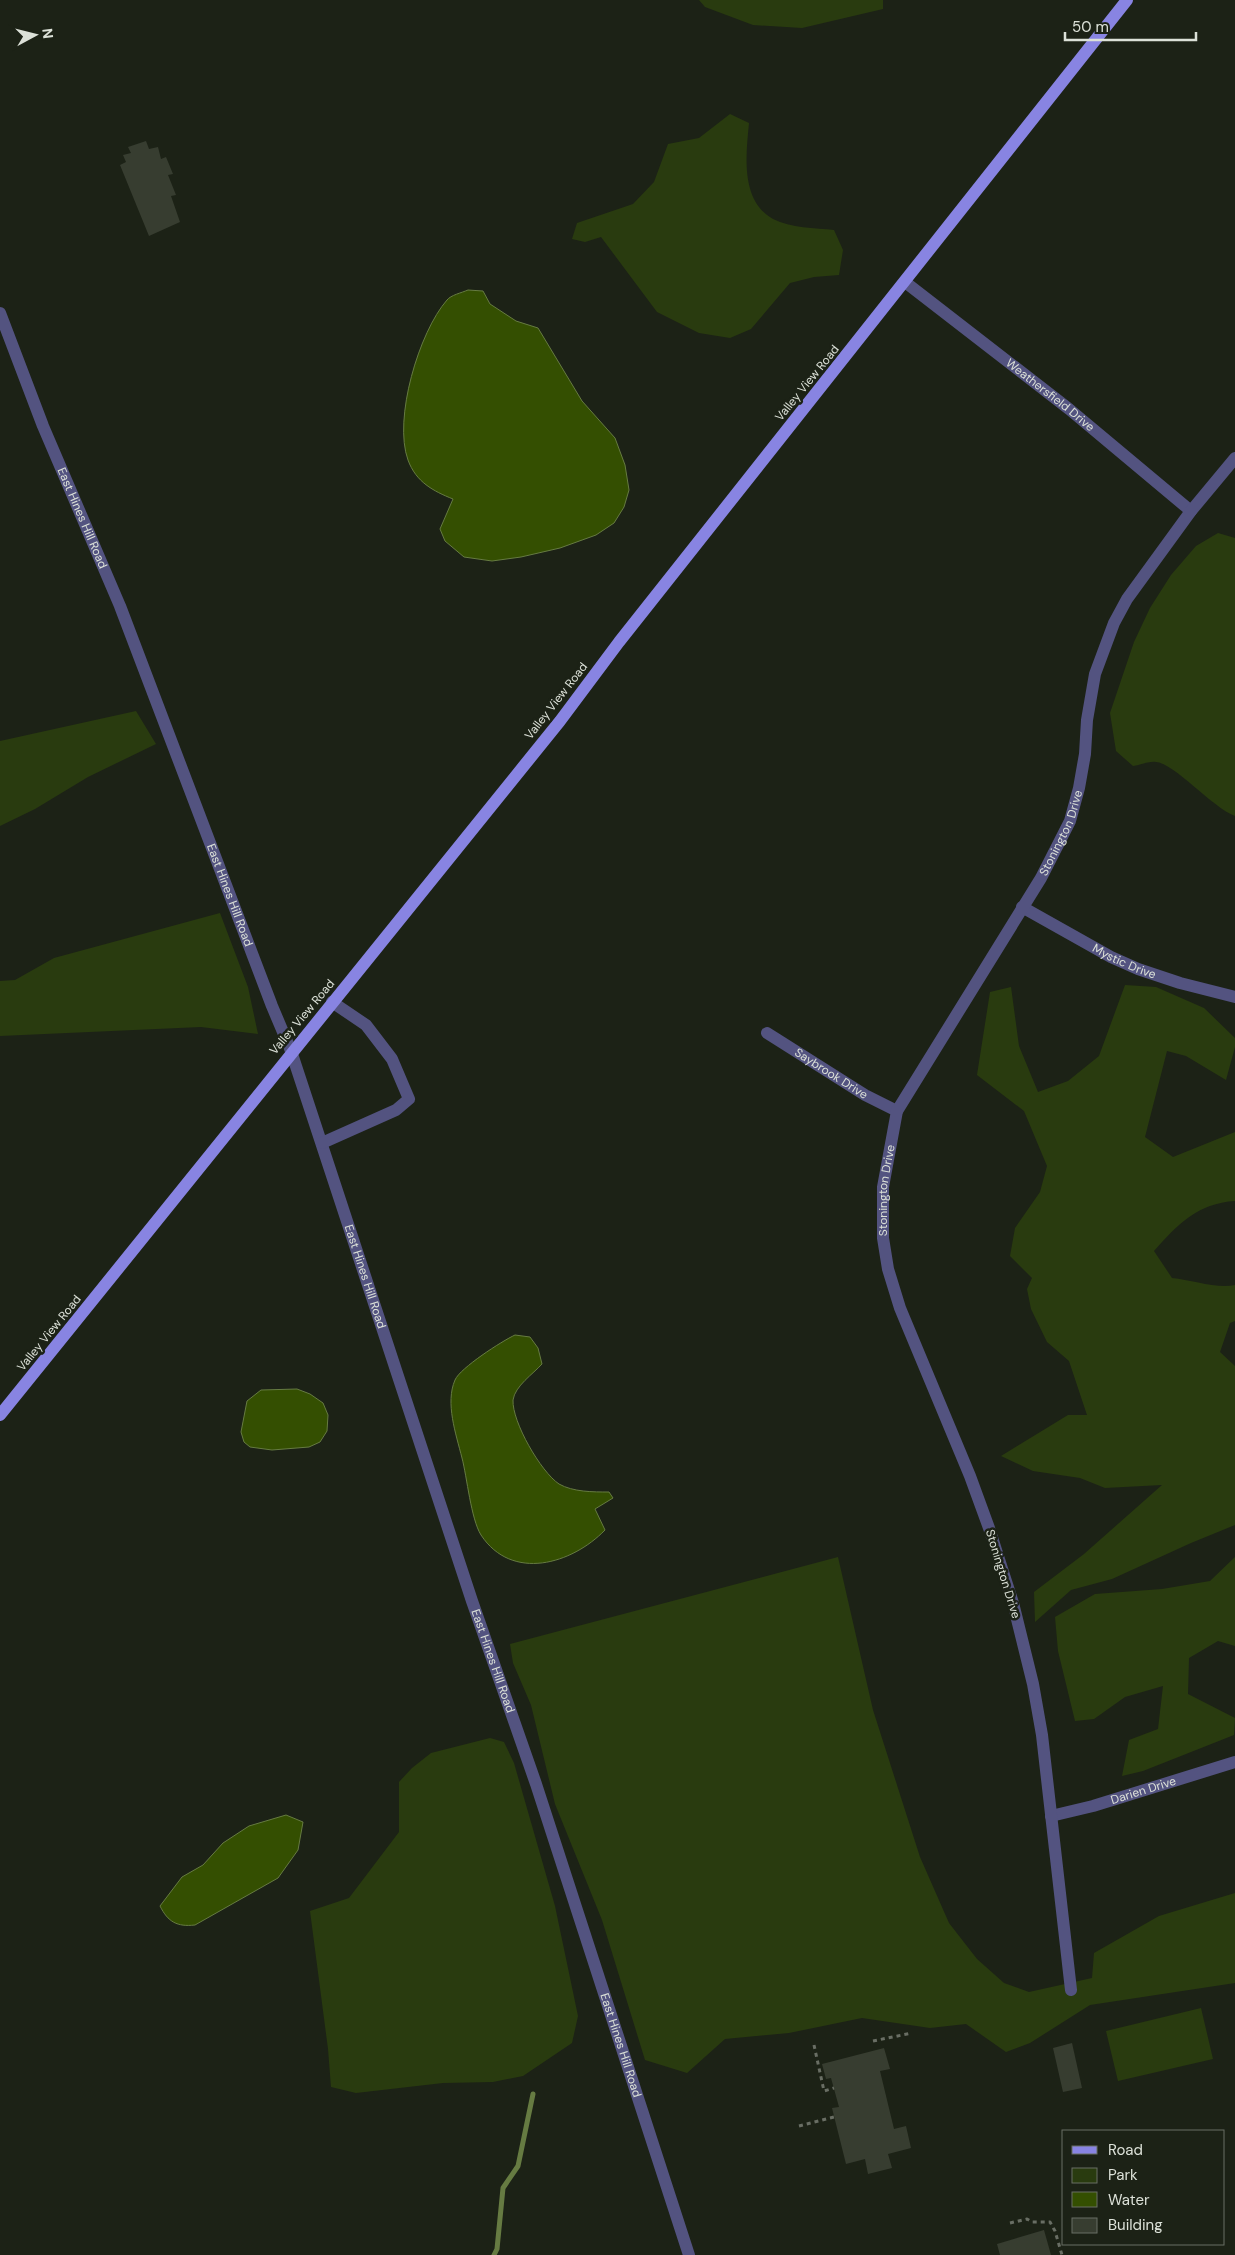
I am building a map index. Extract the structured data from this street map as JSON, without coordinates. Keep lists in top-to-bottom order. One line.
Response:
{"streets":{"main road":["Valley View Road"],"street":["Weathersfield Drive","East Hines Hill Road","Stonington Drive","Mystic Drive","Saybrook Drive","Darien Drive"]},"crossings":[["Valley View Road","Weathersfield Drive"],["Valley View Road","East Hines Hill Road"],["Weathersfield Drive","Stonington Drive"],["Stonington Drive","Mystic Drive"],["Stonington Drive","Saybrook Drive"],["Stonington Drive","Darien Drive"]],"legend":["Road","Park","Water","Building"],"scale_bar":"50 m","north":"right"}
